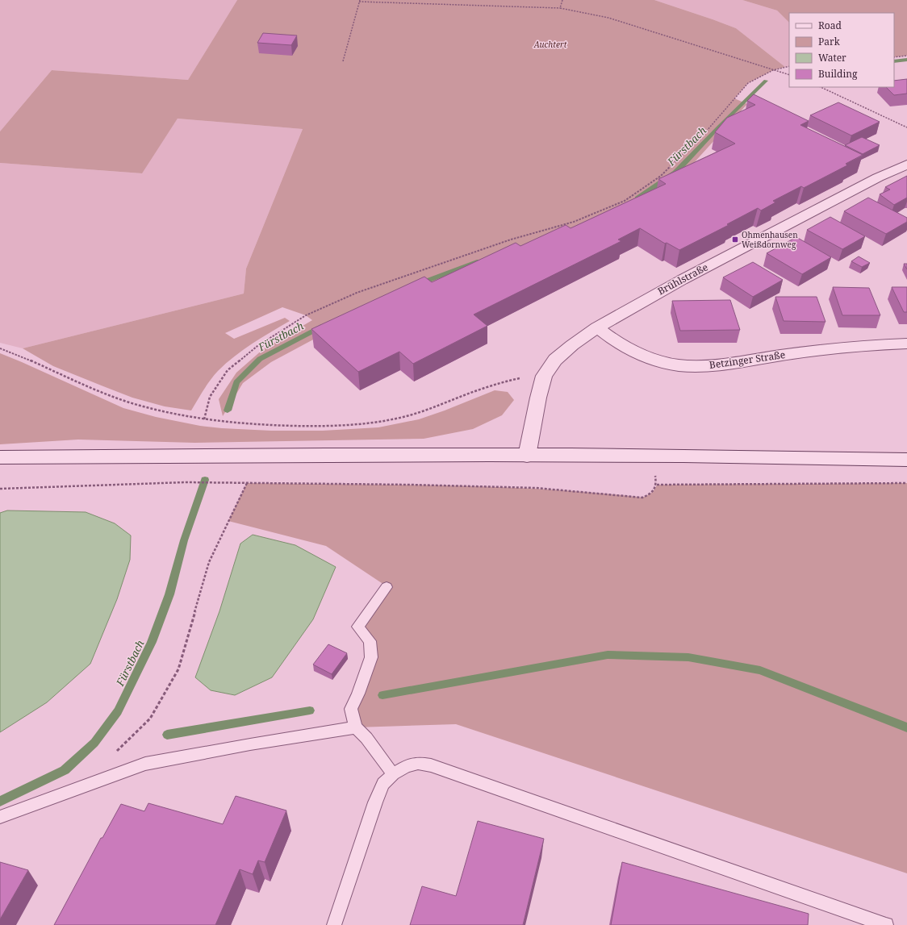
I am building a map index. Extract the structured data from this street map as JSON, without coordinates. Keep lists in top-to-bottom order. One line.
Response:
{"streets":{"street":["Brühlstraße","Betzinger Straße"]},"crossings":[["Brühlstraße","Betzinger Straße"]],"water":["Fürstbach"],"parks":["Auchtert"],"places":{"transit":["Ohmenhausen Weißdornweg"]},"legend":["Road","Park","Water","Building"]}
